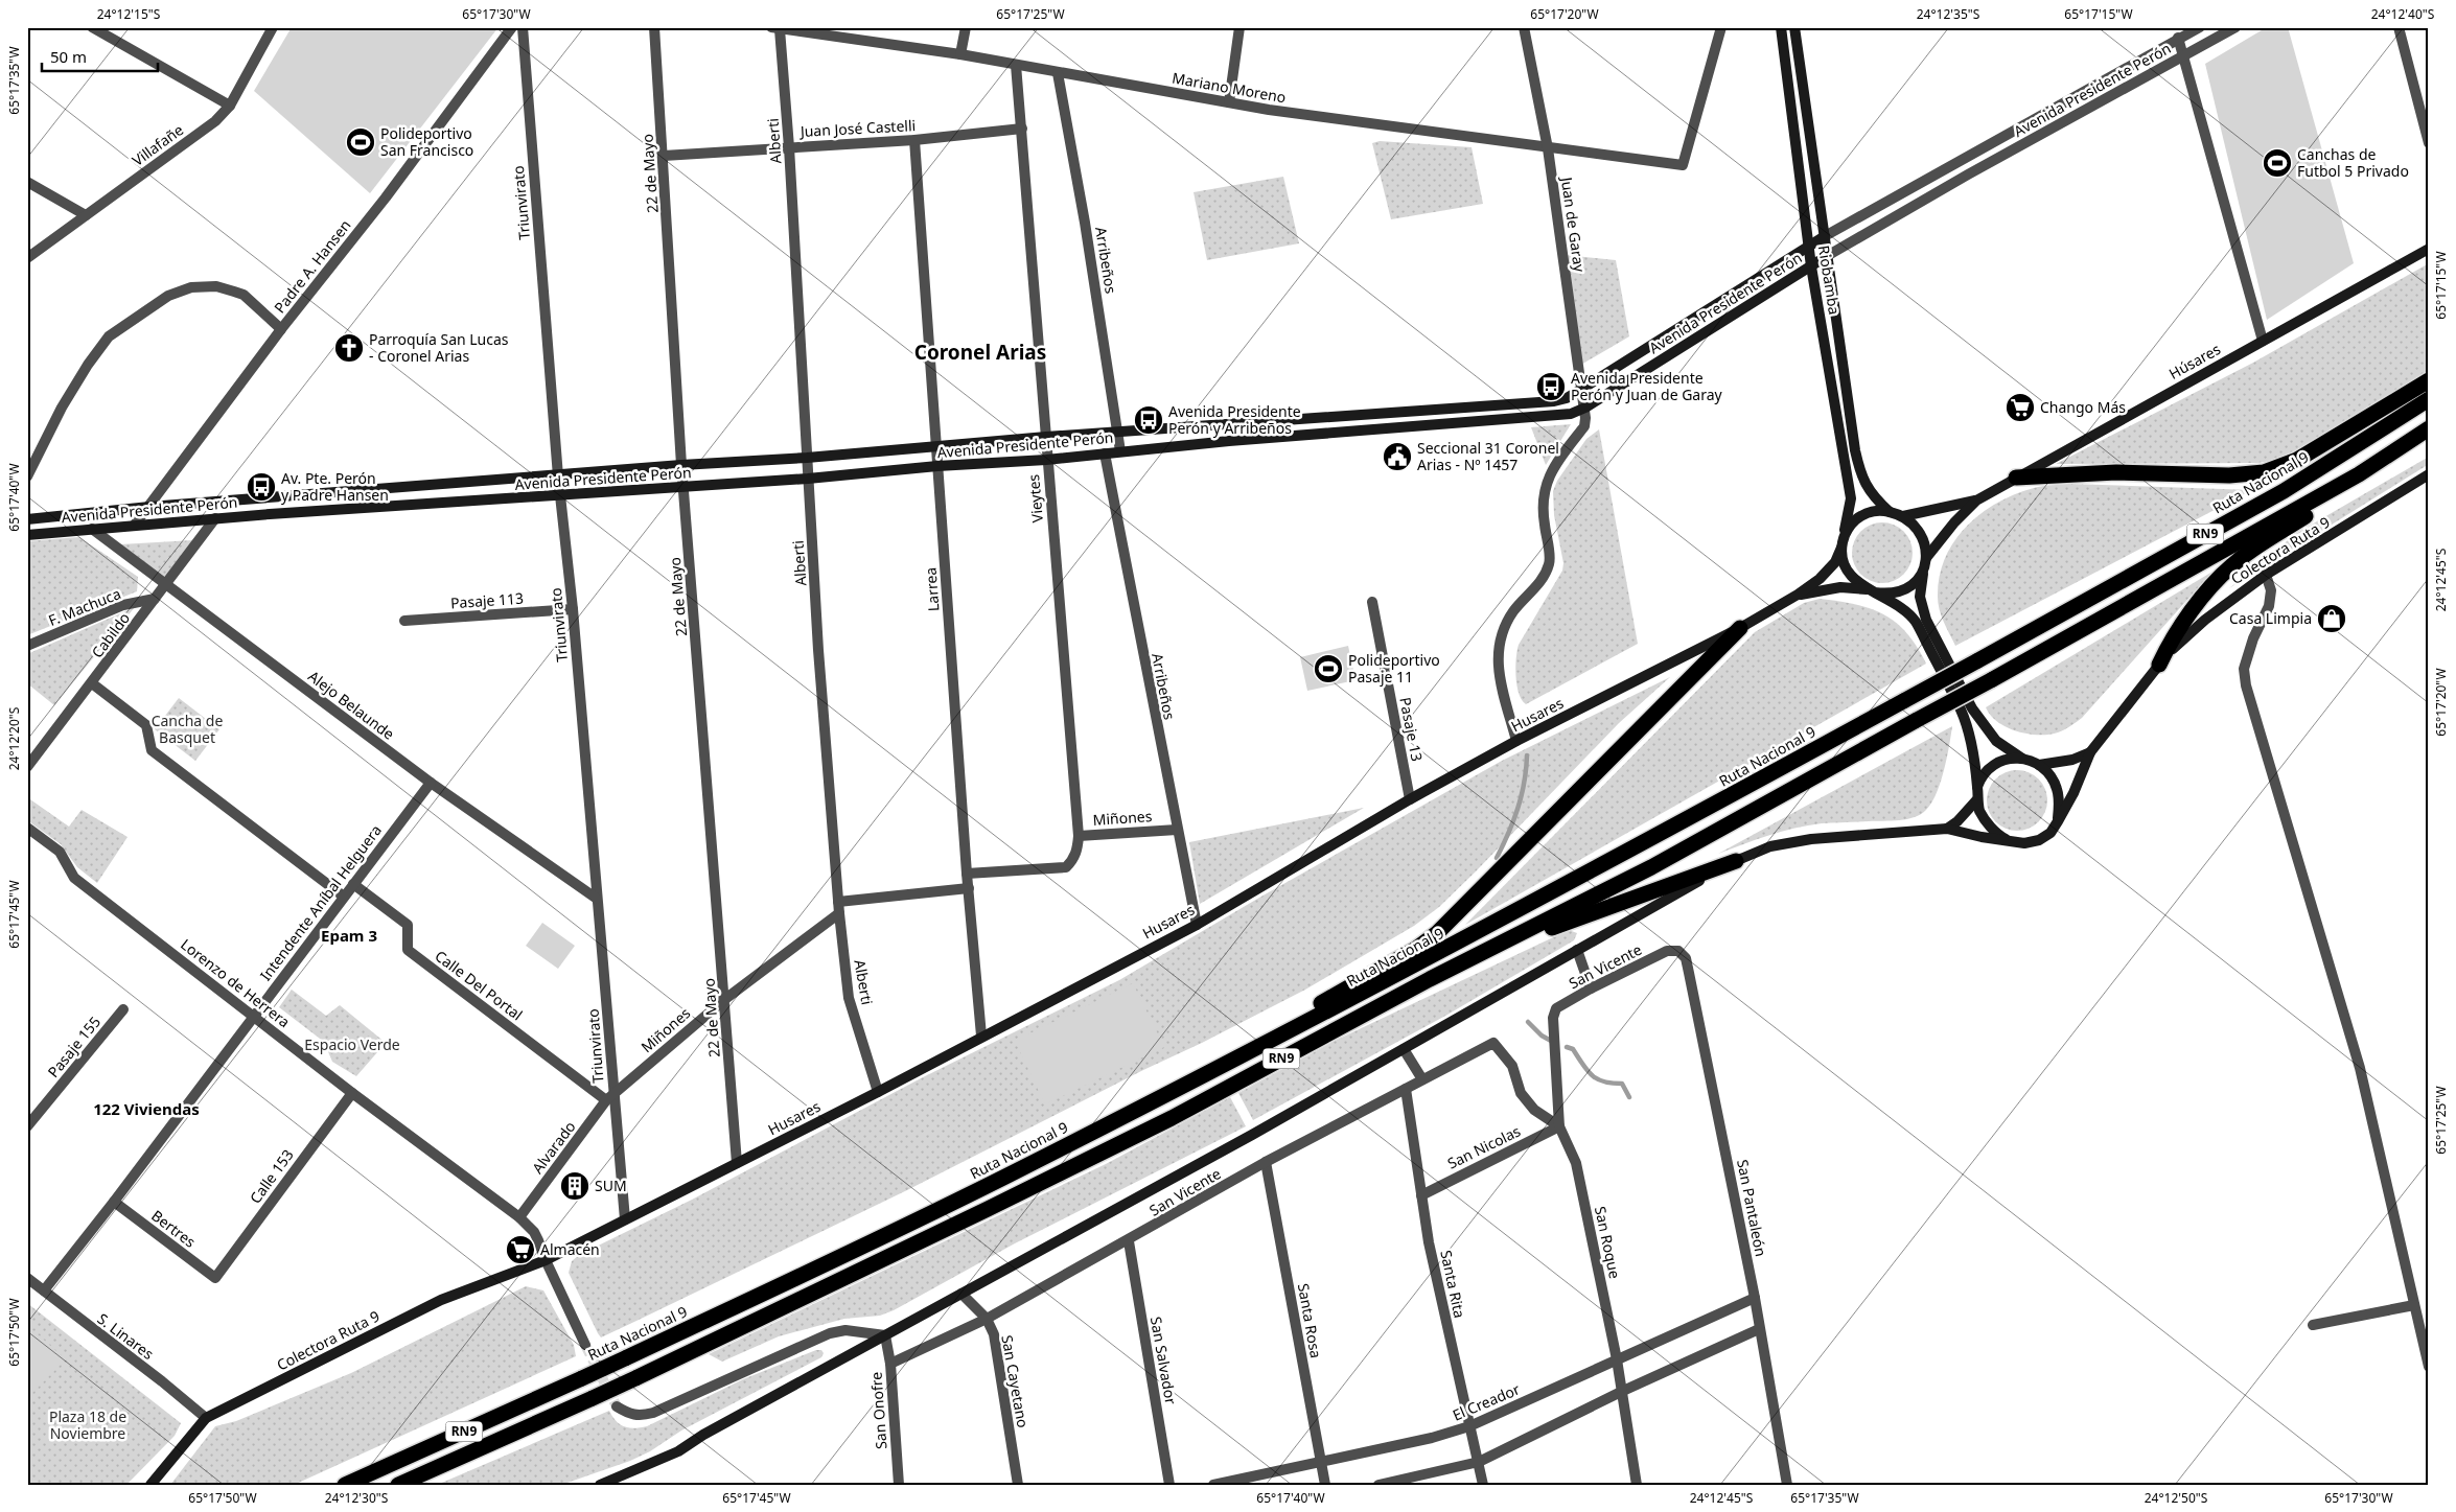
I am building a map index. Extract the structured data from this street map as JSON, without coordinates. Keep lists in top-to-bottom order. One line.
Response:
{"streets":{"highway":["Ruta Nacional 9","RN9"],"main road":["Avenida Presidente Perón","Riobamba","Húsares","Colectora Ruta 9","Husares"],"street":["Mariano Moreno","Juan José Castelli","Alberti","Villafañe","22 de Mayo","Triunvirato","Juan de Garay","Arribeños","Padre A. Hansen","Vieytes","Larrea","Pasaje 113","F. Machuca","Cabildo","Alejo Belaunde","Pasaje 13","Miñones","Intendente Aníbal Helguera","San Vicente","Lorenzo de Herrera","Calle Del Portal","Pasaje 155","Alvarado","San Nicolas","Calle 153","San Pantaleón","Bertres","San Roque","Santa Rita","Santa Rosa","S. Linares","San Salvador","San Cayetano","El Creador","San Onofre"]},"crossings":[["Mariano Moreno","Alberti"],["Mariano Moreno","Juan de Garay"],["Mariano Moreno","Arribeños"],["Mariano Moreno","Vieytes"],["Avenida Presidente Perón","Alberti"],["Avenida Presidente Perón","22 de Mayo"],["Avenida Presidente Perón","Triunvirato"],["Avenida Presidente Perón","Juan de Garay"],["Avenida Presidente Perón","Arribeños"],["Avenida Presidente Perón","Padre A. Hansen"],["Avenida Presidente Perón","Riobamba"],["Avenida Presidente Perón","Vieytes"],["Avenida Presidente Perón","Larrea"],["Avenida Presidente Perón","Cabildo"],["Avenida Presidente Perón","Alejo Belaunde"],["Juan José Castelli","Alberti"],["Juan José Castelli","22 de Mayo"],["Juan José Castelli","Vieytes"],["Juan José Castelli","Larrea"],["Alberti","Husares"],["Alberti","Miñones"],["22 de Mayo","Husares"],["22 de Mayo","Miñones"],["Triunvirato","Pasaje 113"],["Triunvirato","Alejo Belaunde"],["Triunvirato","Husares"],["Triunvirato","Miñones"],["Triunvirato","Calle Del Portal"],["Triunvirato","Alvarado"],["Juan de Garay","Husares"],["Arribeños","Husares"],["Arribeños","Miñones"],["Vieytes","Miñones"],["Colectora Ruta 9","Husares"],["Colectora Ruta 9","Lorenzo de Herrera"],["Colectora Ruta 9","S. Linares"],["Larrea","Husares"],["Larrea","Miñones"],["F. Machuca","Cabildo"],["Cabildo","Alejo Belaunde"],["Alejo Belaunde","Intendente Aníbal Helguera"],["Husares","Pasaje 13"],["Husares","Lorenzo de Herrera"],["Miñones","Calle Del Portal"],["Miñones","Alvarado"],["Intendente Aníbal Helguera","Lorenzo de Herrera"],["Intendente Aníbal Helguera","Calle Del Portal"],["Intendente Aníbal Helguera","Bertres"],["Intendente Aníbal Helguera","S. Linares"],["San Vicente","San Nicolas"],["San Vicente","San Pantaleón"],["San Vicente","San Roque"],["San Vicente","Santa Rita"],["San Vicente","Santa Rosa"],["San Vicente","San Salvador"],["San Vicente","San Cayetano"],["San Vicente","San Onofre"],["Lorenzo de Herrera","Alvarado"],["Lorenzo de Herrera","Calle 153"],["Calle Del Portal","Alvarado"],["San Nicolas","San Roque"],["San Nicolas","Santa Rita"],["Calle 153","Bertres"],["San Pantaleón","El Creador"],["San Roque","El Creador"],["Santa Rita","El Creador"],["Santa Rosa","El Creador"]],"districts":["Coronel Arias","Epam 3","122 Viviendas"],"parks":["Cancha de Basquet","Espacio Verde","Plaza 18 de Noviembre"],"places":{"sports":["Polideportivo San Francisco","Canchas de Futbol 5 Privado","Polideportivo Pasaje 11"],"church":["Parroquía San Lucas - Coronel Arias"],"bus stop":["Avenida Presidente Perón y Juan de Garay","Avenida Presidente Perón y Arribeños","Av. Pte. Perón y Padre Hansen"],"supermarket":["Chango Más","Almacén"],"public building":["Seccional 31 Coronel Arias - Nº 1457"],"shop":["Casa Limpia"],"building":["SUM"]},"scale_bar":"50 m","coordinates":["24°12'15\"S","65°17'30\"W","65°17'25\"W","65°17'20\"W","24°12'35\"S","65°17'15\"W","24°12'40\"S","65°17'35\"W","65°17'40\"W","24°12'45\"S","24°12'20\"S","65°17'45\"W","65°17'50\"W","24°12'30\"S","24°12'50\"S"]}
